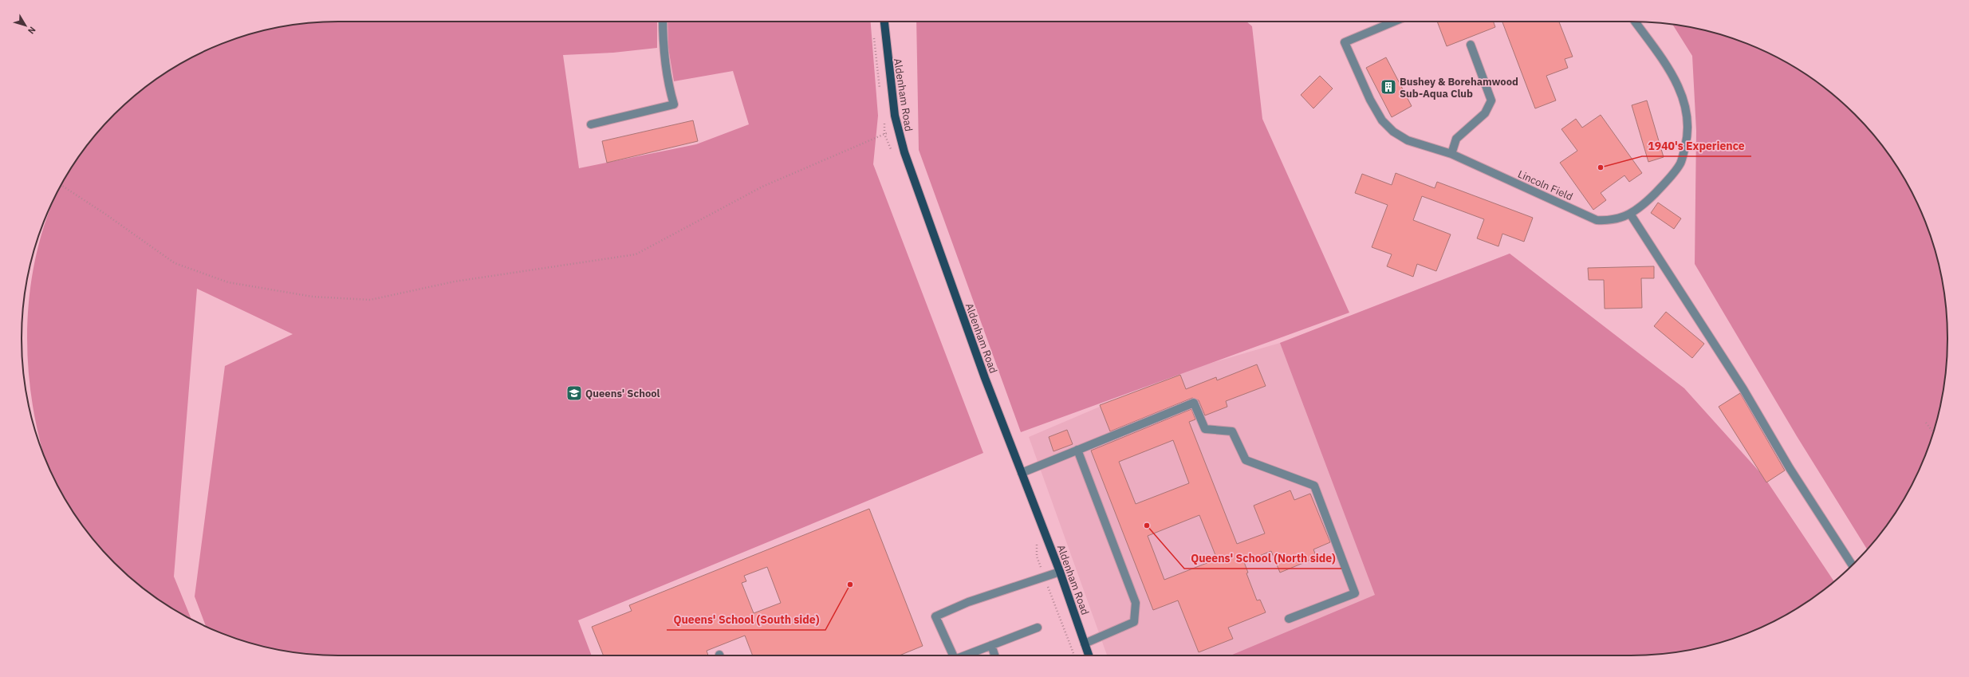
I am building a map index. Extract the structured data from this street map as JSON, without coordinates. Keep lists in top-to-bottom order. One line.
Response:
{"streets":{"main road":["Aldenham Road"],"street":["Lincoln Field"]},"places":{"building":["Bushey & Borehamwood Sub-Aqua Club"],"other":["1940's Experience","Queens' School (North side)","Queens' School (South side)"],"school or university":["Queens' School"]},"north":"bottom right"}
